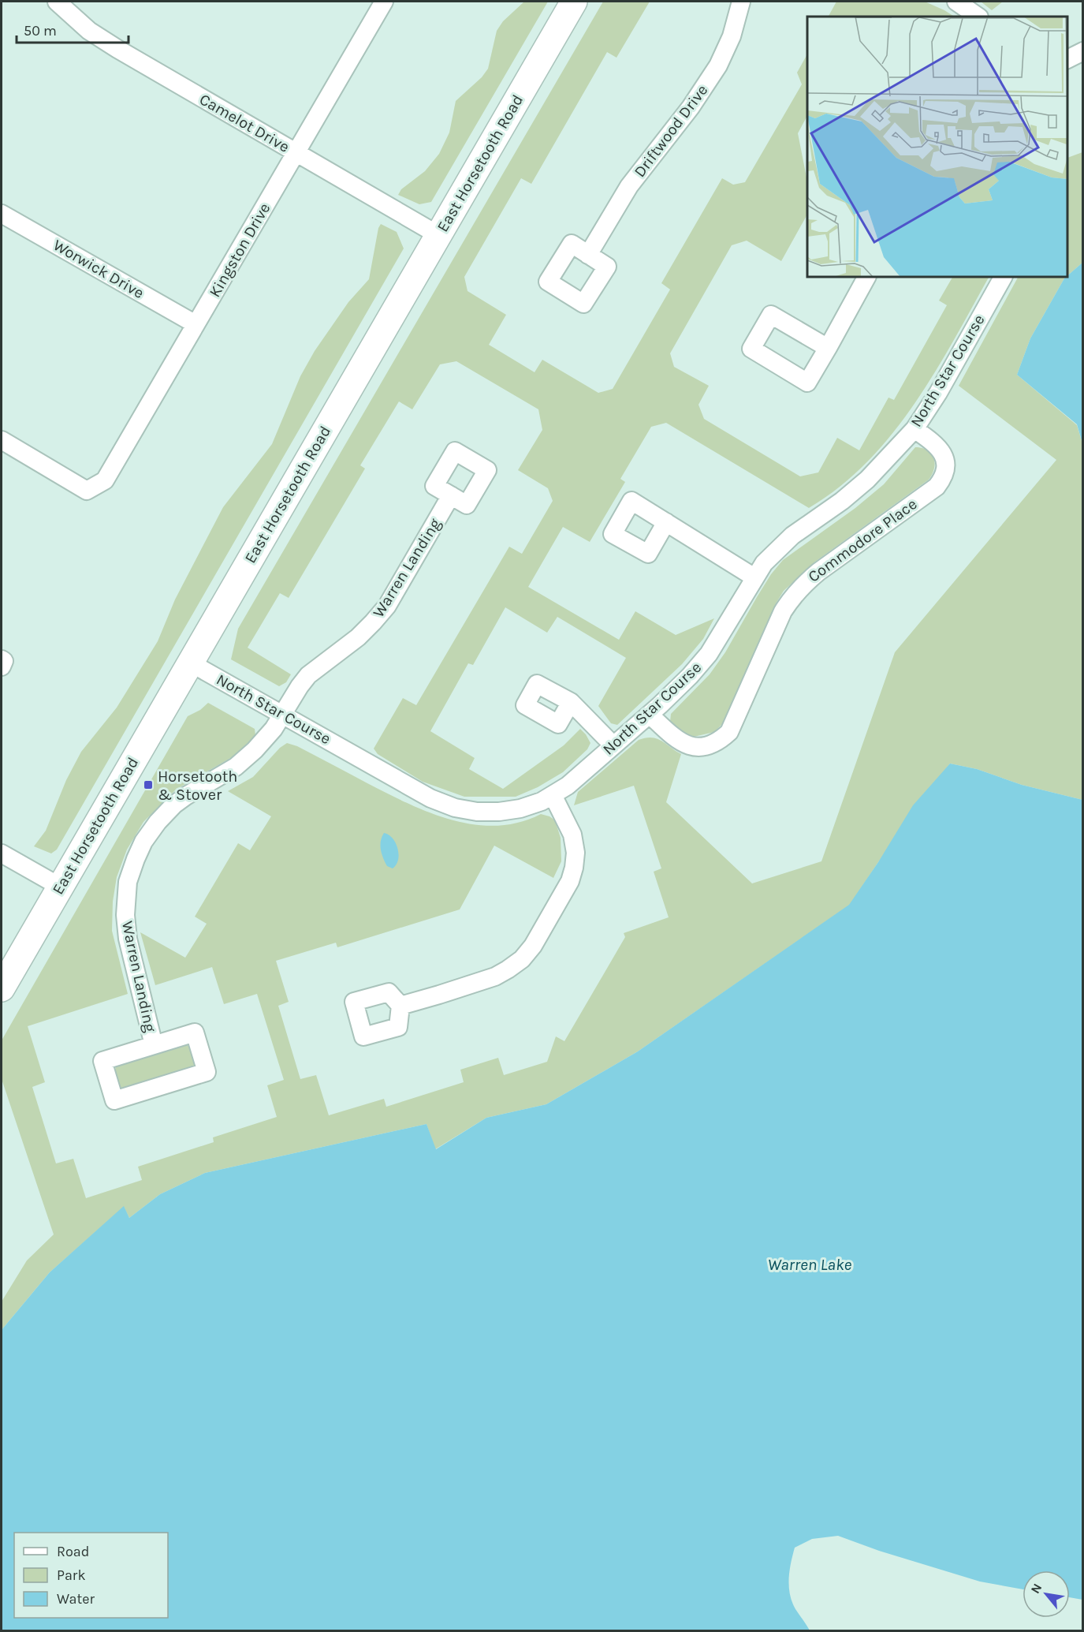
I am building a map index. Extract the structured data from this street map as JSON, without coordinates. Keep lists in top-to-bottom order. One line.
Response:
{"streets":{"main road":["East Horsetooth Road"],"street":["Camelot Drive","Driftwood Drive","Kingston Drive","Worwick Drive","North Star Course","Commodore Place","Warren Landing"]},"crossings":[["Camelot Drive","East Horsetooth Road"],["Camelot Drive","Kingston Drive"],["East Horsetooth Road","North Star Course"],["Kingston Drive","Worwick Drive"],["North Star Course","Commodore Place"],["North Star Course","Warren Landing"]],"water":["Warren Lake"],"places":{"transit":["Horsetooth & Stover"]},"legend":["Road","Park","Water"],"scale_bar":"50 m","north":"top left"}
